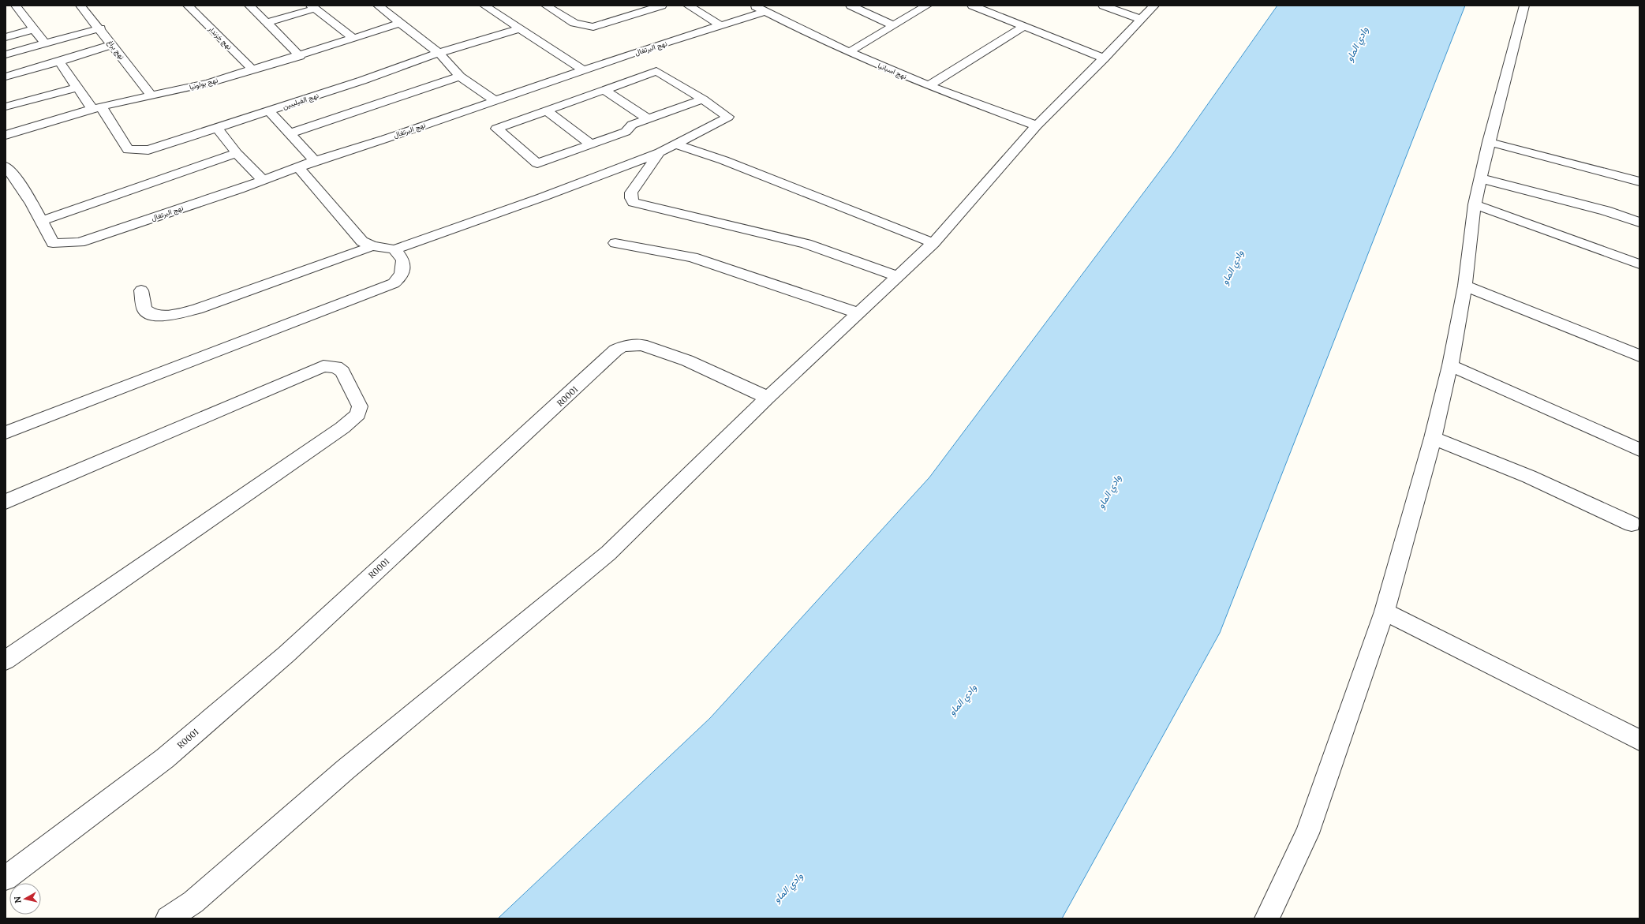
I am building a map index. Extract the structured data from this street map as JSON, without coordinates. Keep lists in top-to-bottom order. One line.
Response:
{"streets":{"street":["نهج خزندار","نهج البرتغال","نهج براغ","نهج اسبانيا","نهج بولونيا","نهج الفيليبين","R0001"]},"crossings":[["نهج خزندار","نهج بولونيا"],["نهج البرتغال","نهج اسبانيا"],["نهج براغ","نهج بولونيا"],["نهج بولونيا","نهج الفيليبين"]],"water":["وادي الماو"],"north":"left"}
